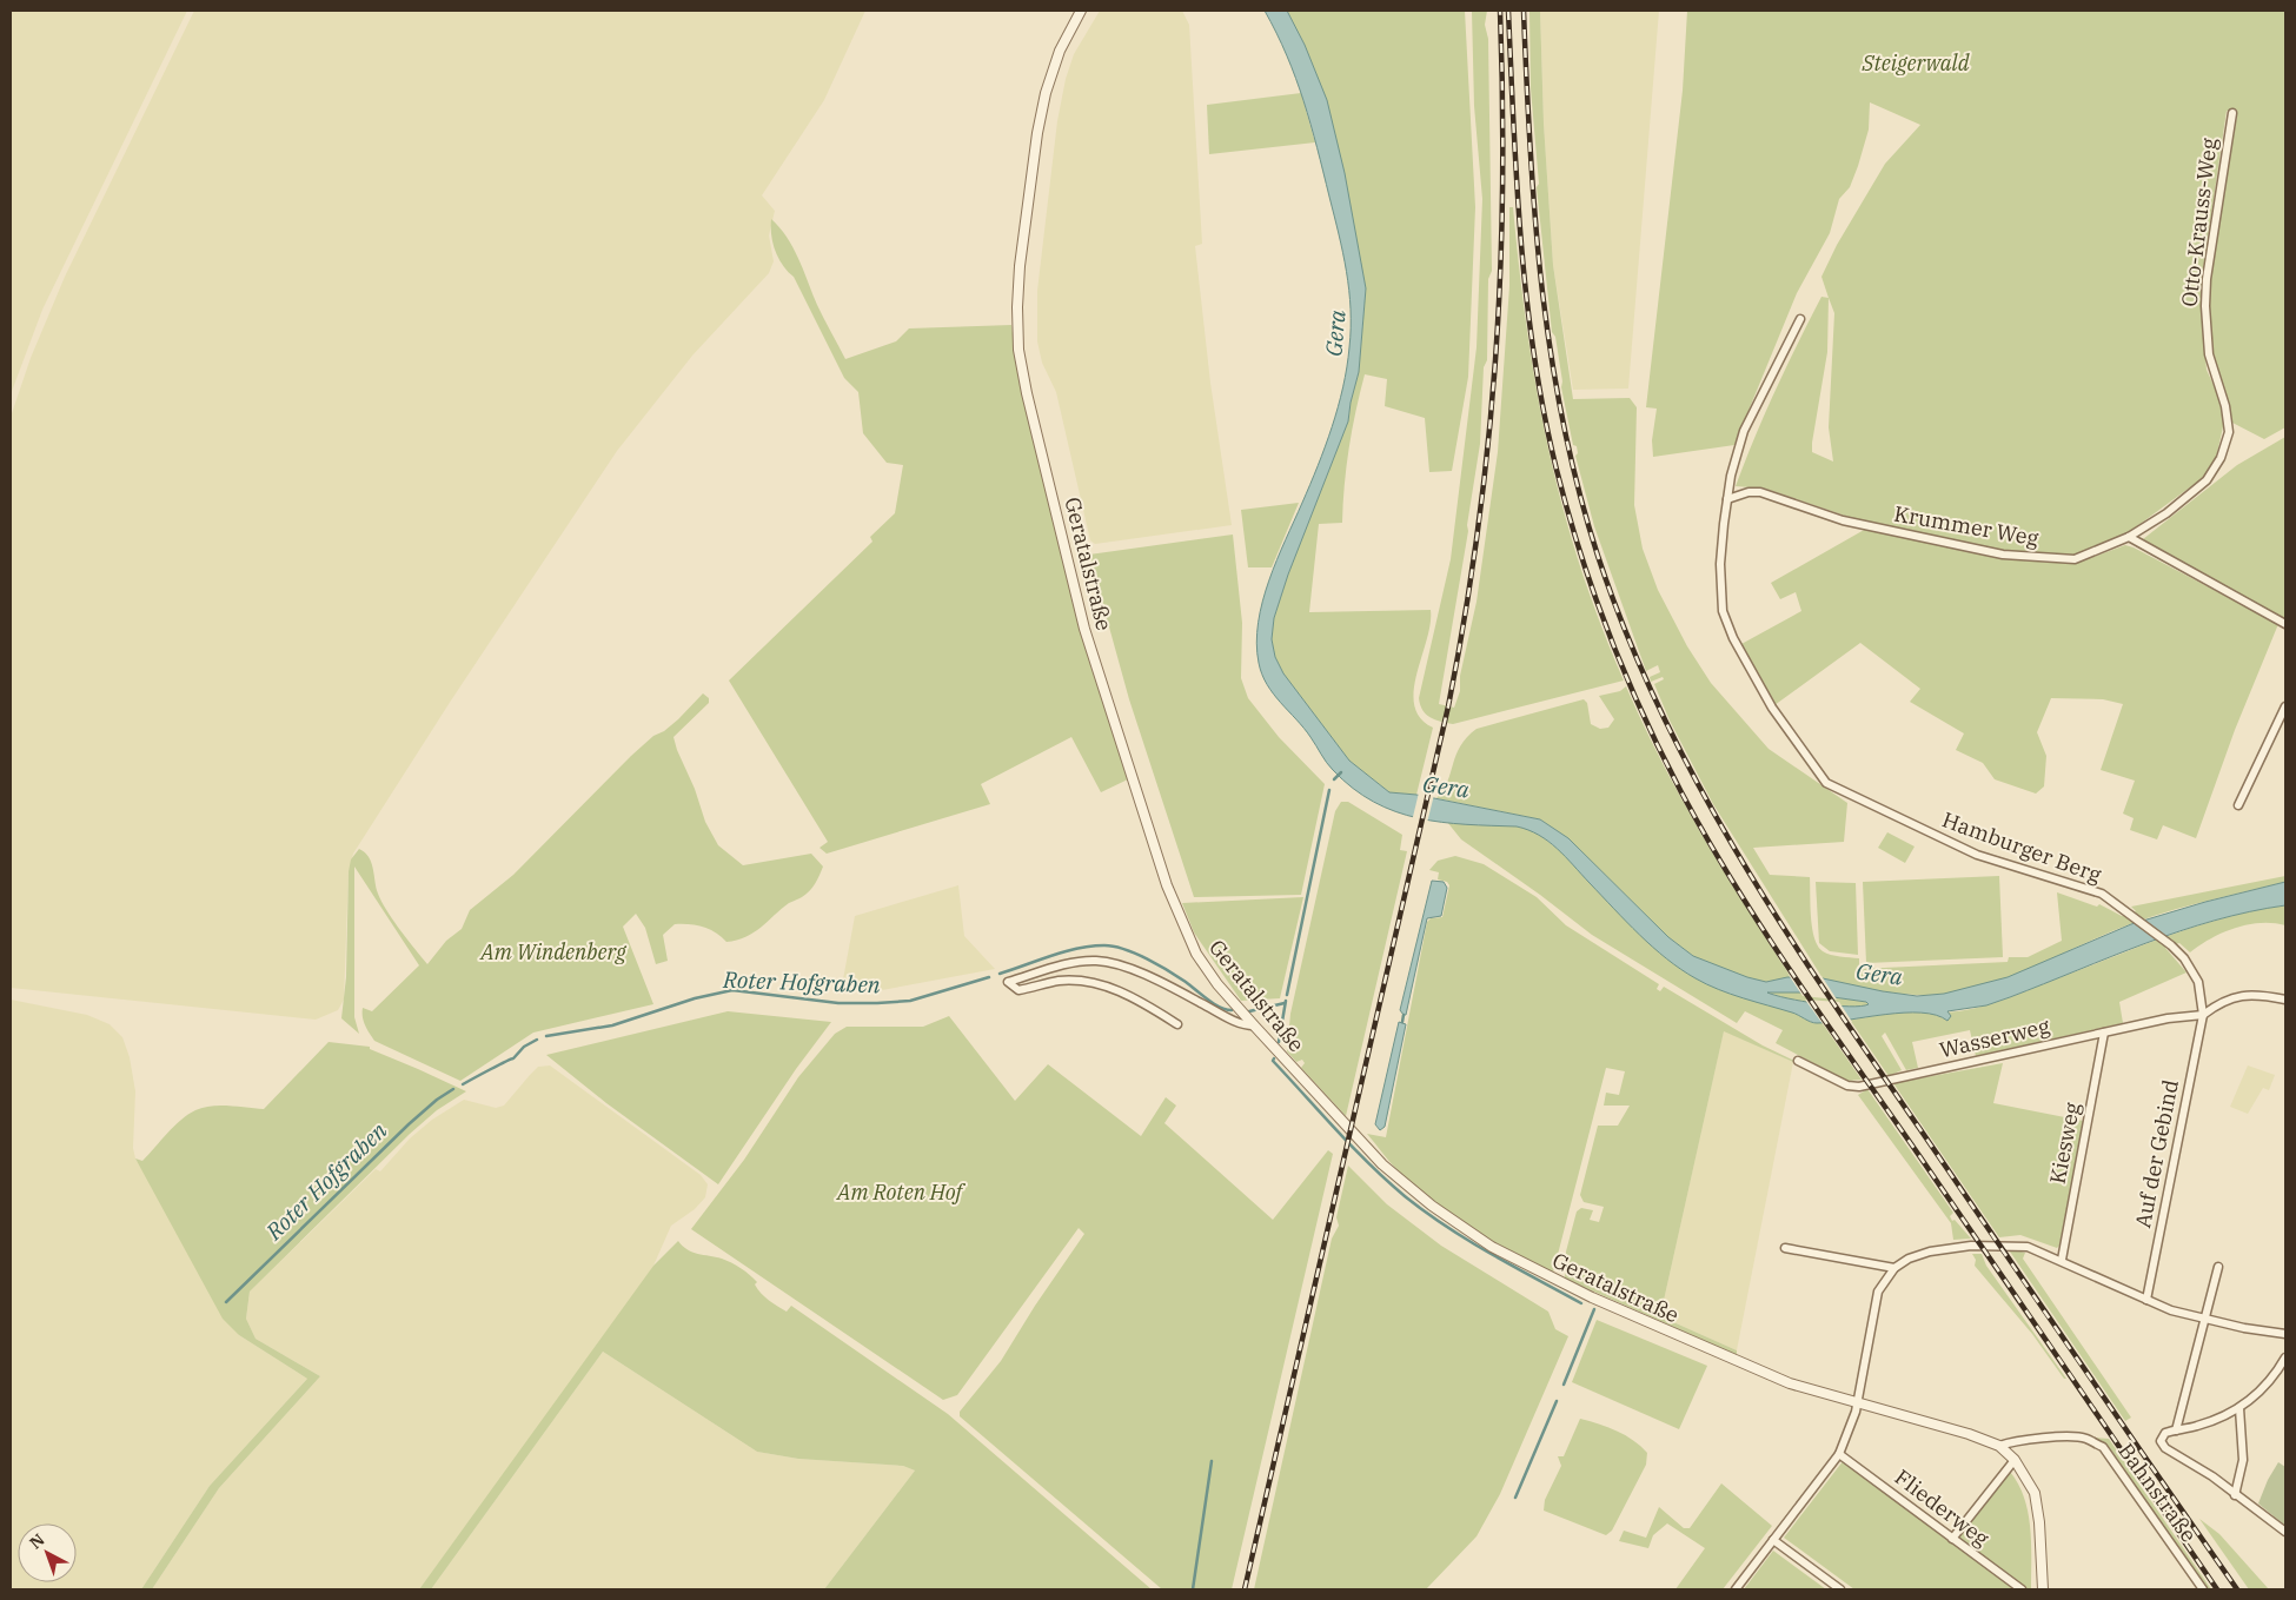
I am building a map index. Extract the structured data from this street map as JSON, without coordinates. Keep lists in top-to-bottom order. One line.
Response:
{"streets":{"street":["Otto-Krauss-Weg","Krummer Weg","Geratalstraße","Hamburger Berg","Wasserweg","Kiesweg","Auf der Gebind","Bahnstraße","Fliederweg"]},"crossings":[["Otto-Krauss-Weg","Krummer Weg"],["Krummer Weg","Hamburger Berg"],["Geratalstraße","Bahnstraße"],["Hamburger Berg","Wasserweg"],["Hamburger Berg","Auf der Gebind"],["Wasserweg","Kiesweg"],["Wasserweg","Auf der Gebind"]],"water":["Gera","Roter Hofgraben"],"parks":["Steigerwald","Am Windenberg","Am Roten Hof"],"north":"top left"}
